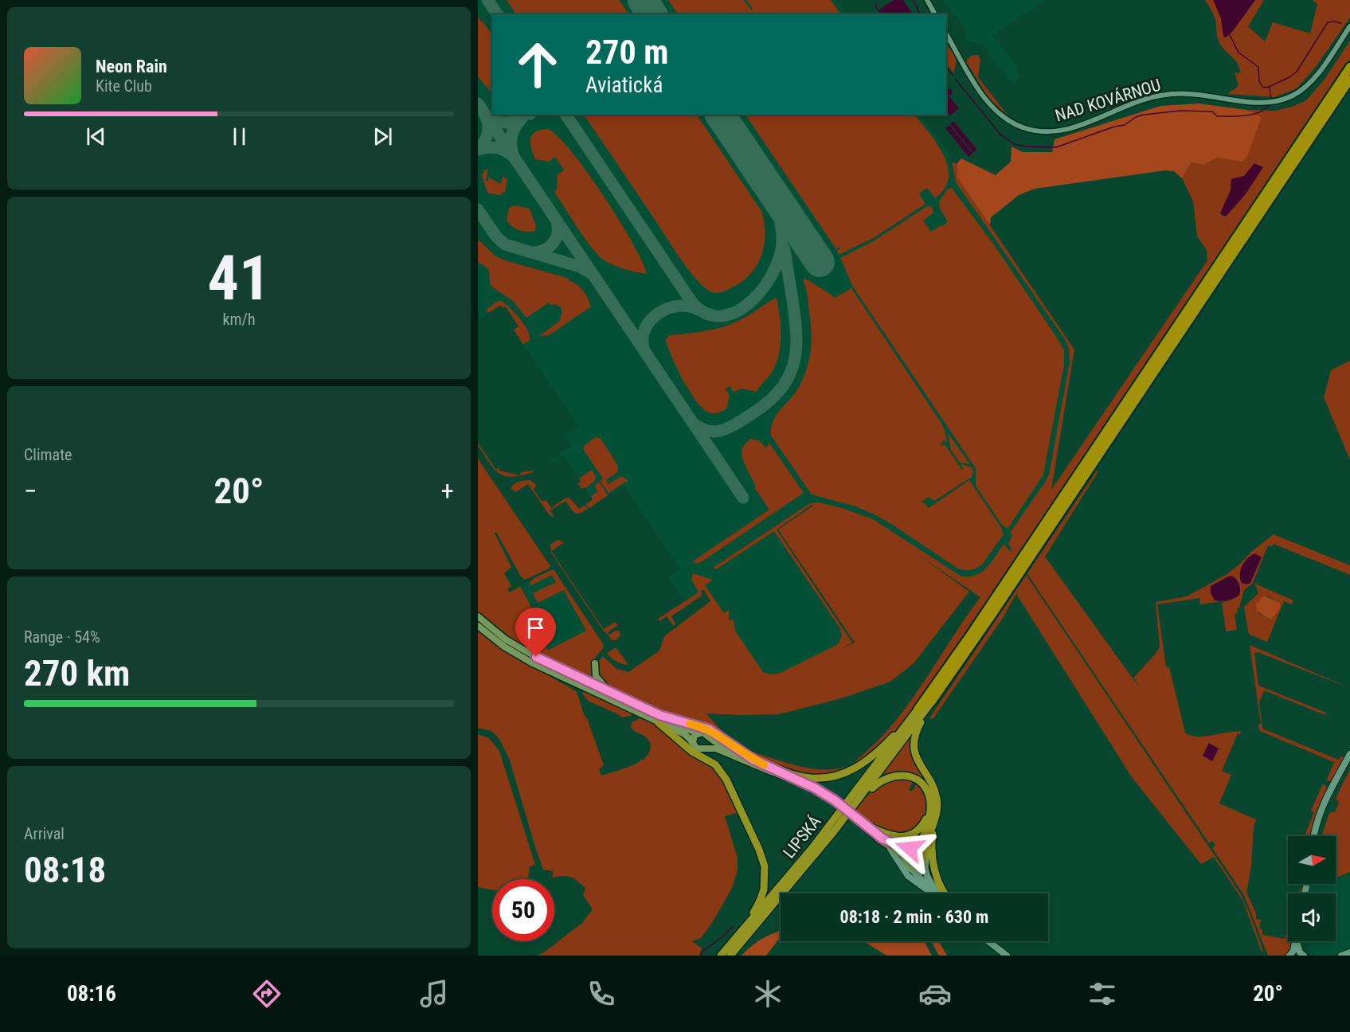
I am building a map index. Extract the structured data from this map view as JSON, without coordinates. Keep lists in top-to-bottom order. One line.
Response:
{"streets":{"highway":["LIPSKÁ"],"street":["NAD KOVÁRNOU"]},"north":"right","page":{"turn":["270 m","Aviatická"],"song":["Neon Rain","Kite Club"],"tile":[["41","km/h"],"Climate",["Range · 54%","270 km"],["Arrival","08:18"]],"heat":["−","20°","+"],"limit":"50","trip":"08:18 · 2 min · 630 m","tabs":["08:16","20°"]}}
